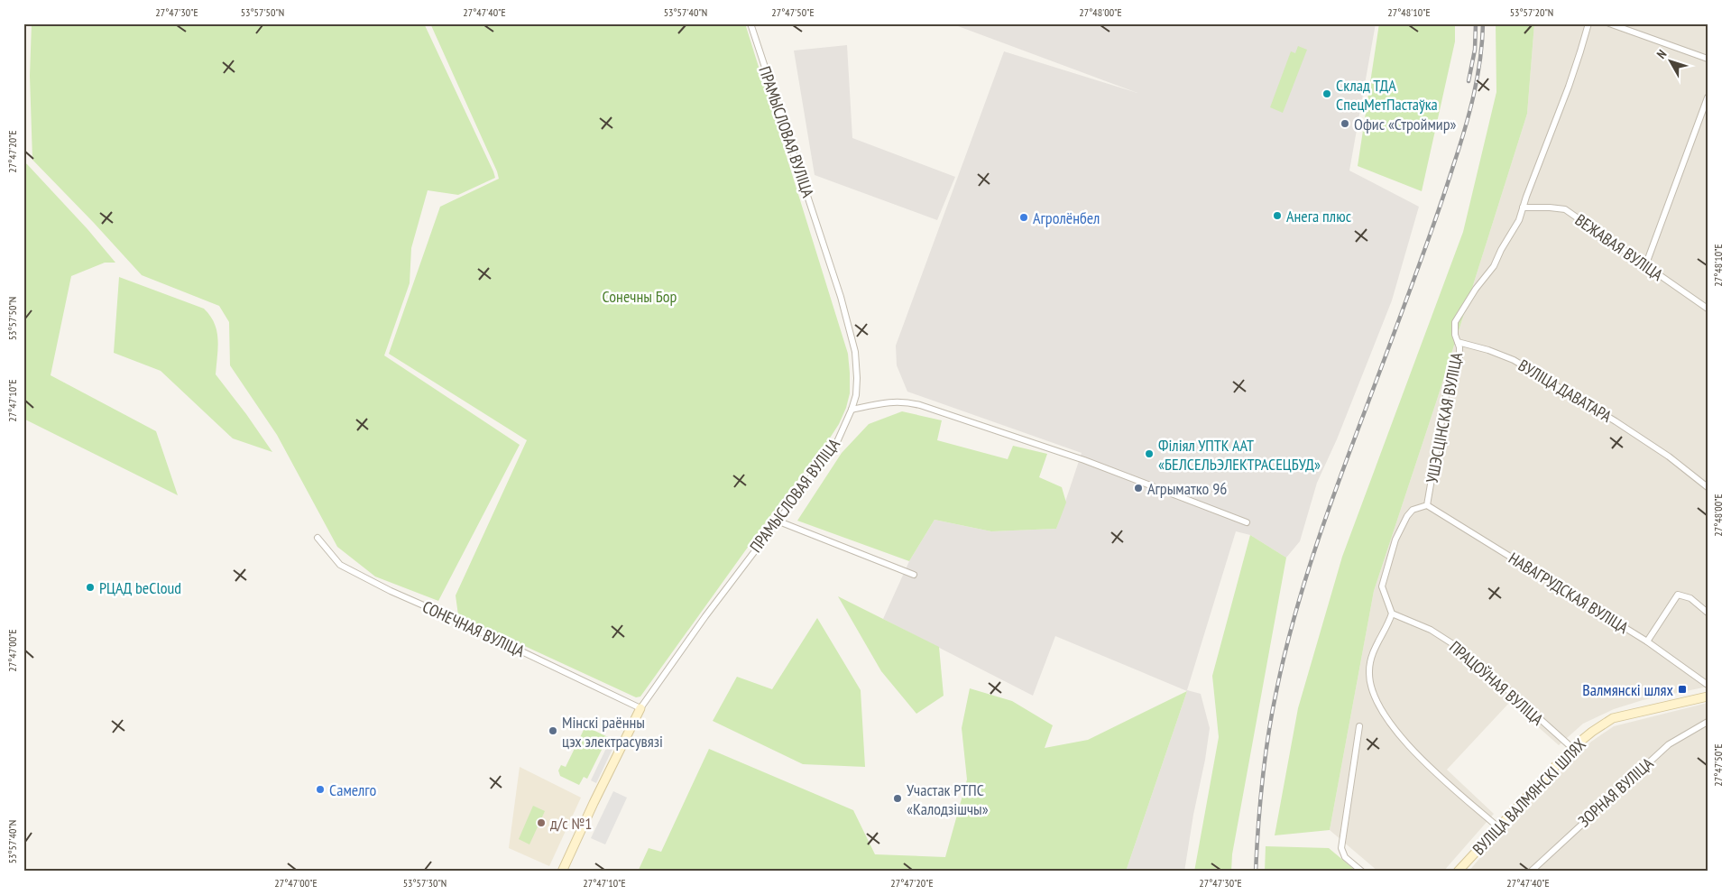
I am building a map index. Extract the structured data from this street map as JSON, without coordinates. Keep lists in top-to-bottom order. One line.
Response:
{"streets":{"main road":["ВУЛІЦА ВАЛМЯНСКІ ШЛЯХ"],"street":["ПРАМЫСЛОВАЯ ВУЛІЦА","ВЕЖАВАЯ ВУЛІЦА","ВУЛІЦА ДАВАТАРА","УШЭСЦІНСКАЯ ВУЛІЦА","НАВАГРУДСКАЯ ВУЛІЦА","СОНЕЧНАЯ ВУЛІЦА","ПРАЦОЎНАЯ ВУЛІЦА","ЗОРНАЯ ВУЛІЦА"]},"crossings":[["ПРАМЫСЛОВАЯ ВУЛІЦА","СОНЕЧНАЯ ВУЛІЦА"],["ВЕЖАВАЯ ВУЛІЦА","УШЭСЦІНСКАЯ ВУЛІЦА"],["ВУЛІЦА ДАВАТАРА","УШЭСЦІНСКАЯ ВУЛІЦА"],["УШЭСЦІНСКАЯ ВУЛІЦА","НАВАГРУДСКАЯ ВУЛІЦА"],["УШЭСЦІНСКАЯ ВУЛІЦА","ПРАЦОЎНАЯ ВУЛІЦА"],["ПРАЦОЎНАЯ ВУЛІЦА","ВУЛІЦА ВАЛМЯНСКІ ШЛЯХ"]],"parks":["Сонечны Бор"],"places":{"other":["Склад ТДА СпецМетПастаўка","Офис «Строймир»","Анега плюс","Агролёнбел","Філіял УПТК ААТ «БЕЛСЕЛЬЭЛЕКТРАСЕЦБУД»","Агрыматко 96","РЦАД beCloud","Мінскі раённы цэх электрасувязі","Самелго","Участак РТПС «Калодзішчы»","д/с №1"],"transit":["Валмянскі шлях"]},"north":"top left","coordinates":["27°47'30\"E","53°57'50\"N","27°47'40\"E","53°57'40\"N","27°47'50\"E","27°48'00\"E","27°48'10\"E","53°57'20\"N","27°47'20\"E","27°47'10\"E","27°47'00\"E","53°57'30\"N"]}
